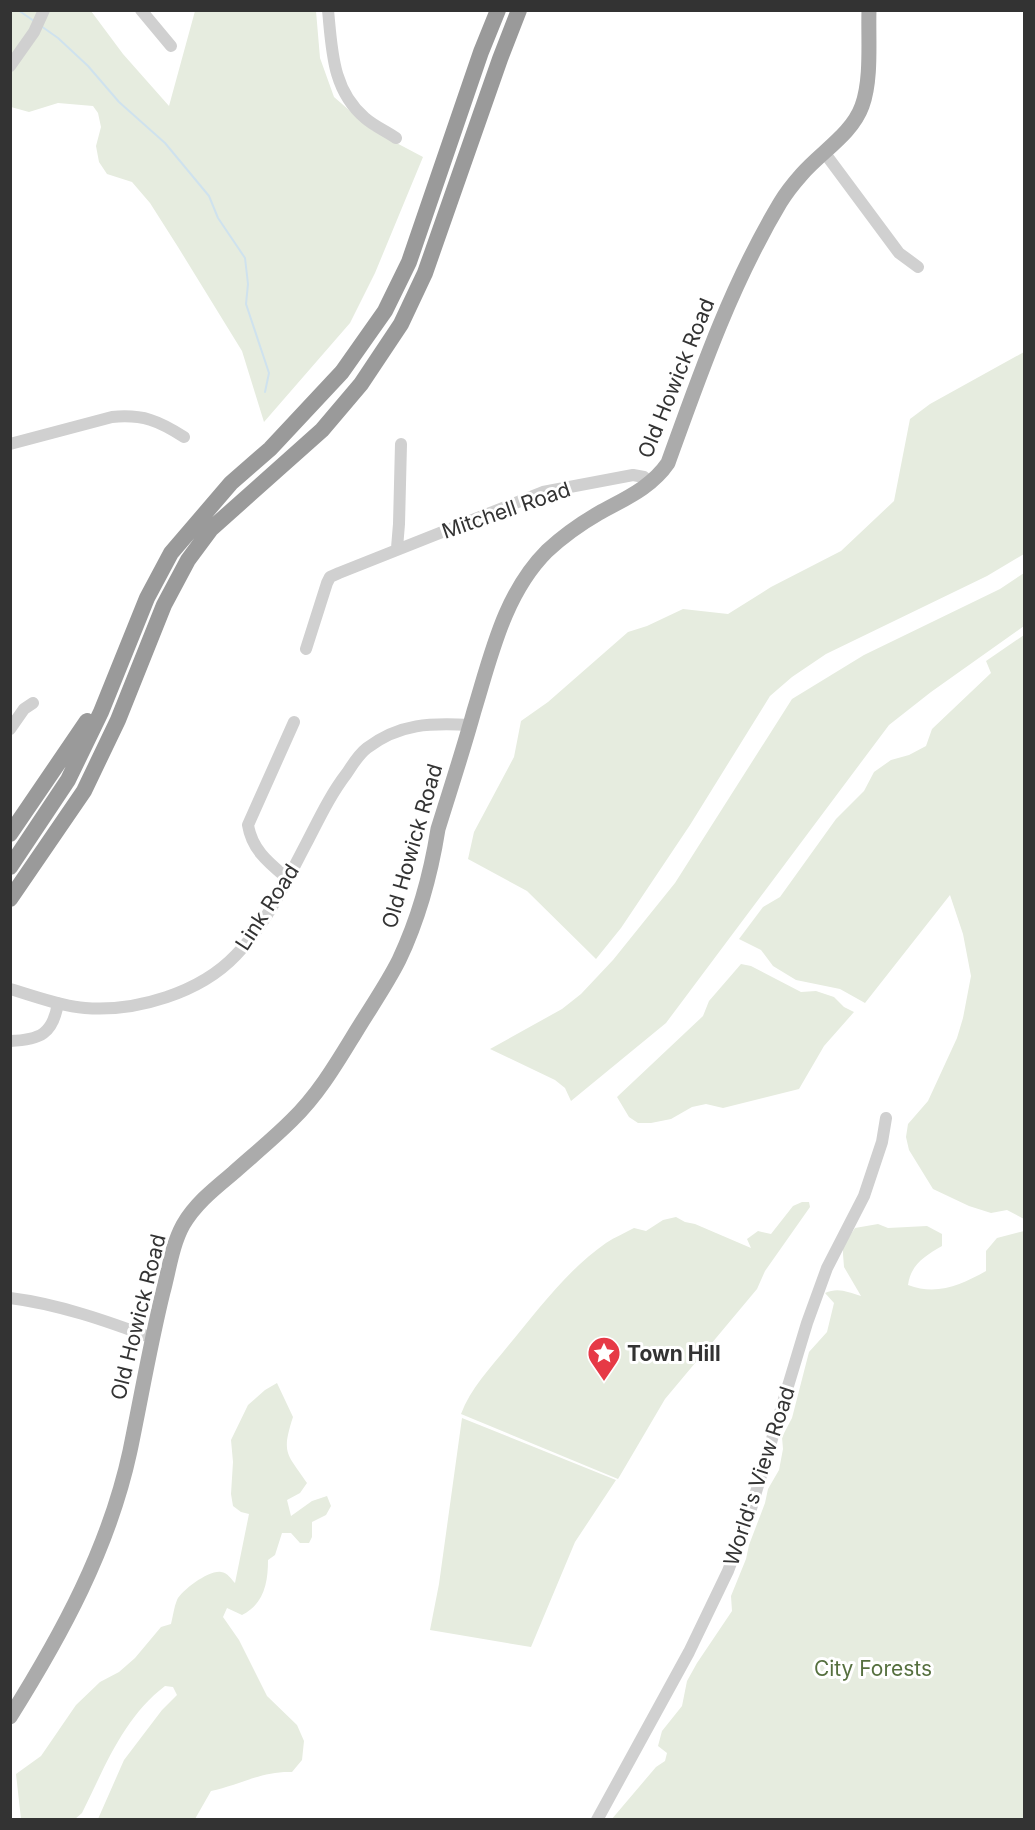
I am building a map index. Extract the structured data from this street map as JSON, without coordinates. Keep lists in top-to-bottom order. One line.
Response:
{"streets":{"main road":["Old Howick Road"],"street":["Mitchell Road","Link Road","World's View Road"]},"crossings":[["Old Howick Road","Mitchell Road"],["Old Howick Road","Link Road"]],"parks":["City Forests"],"places":{"place":["Town Hill"]}}
